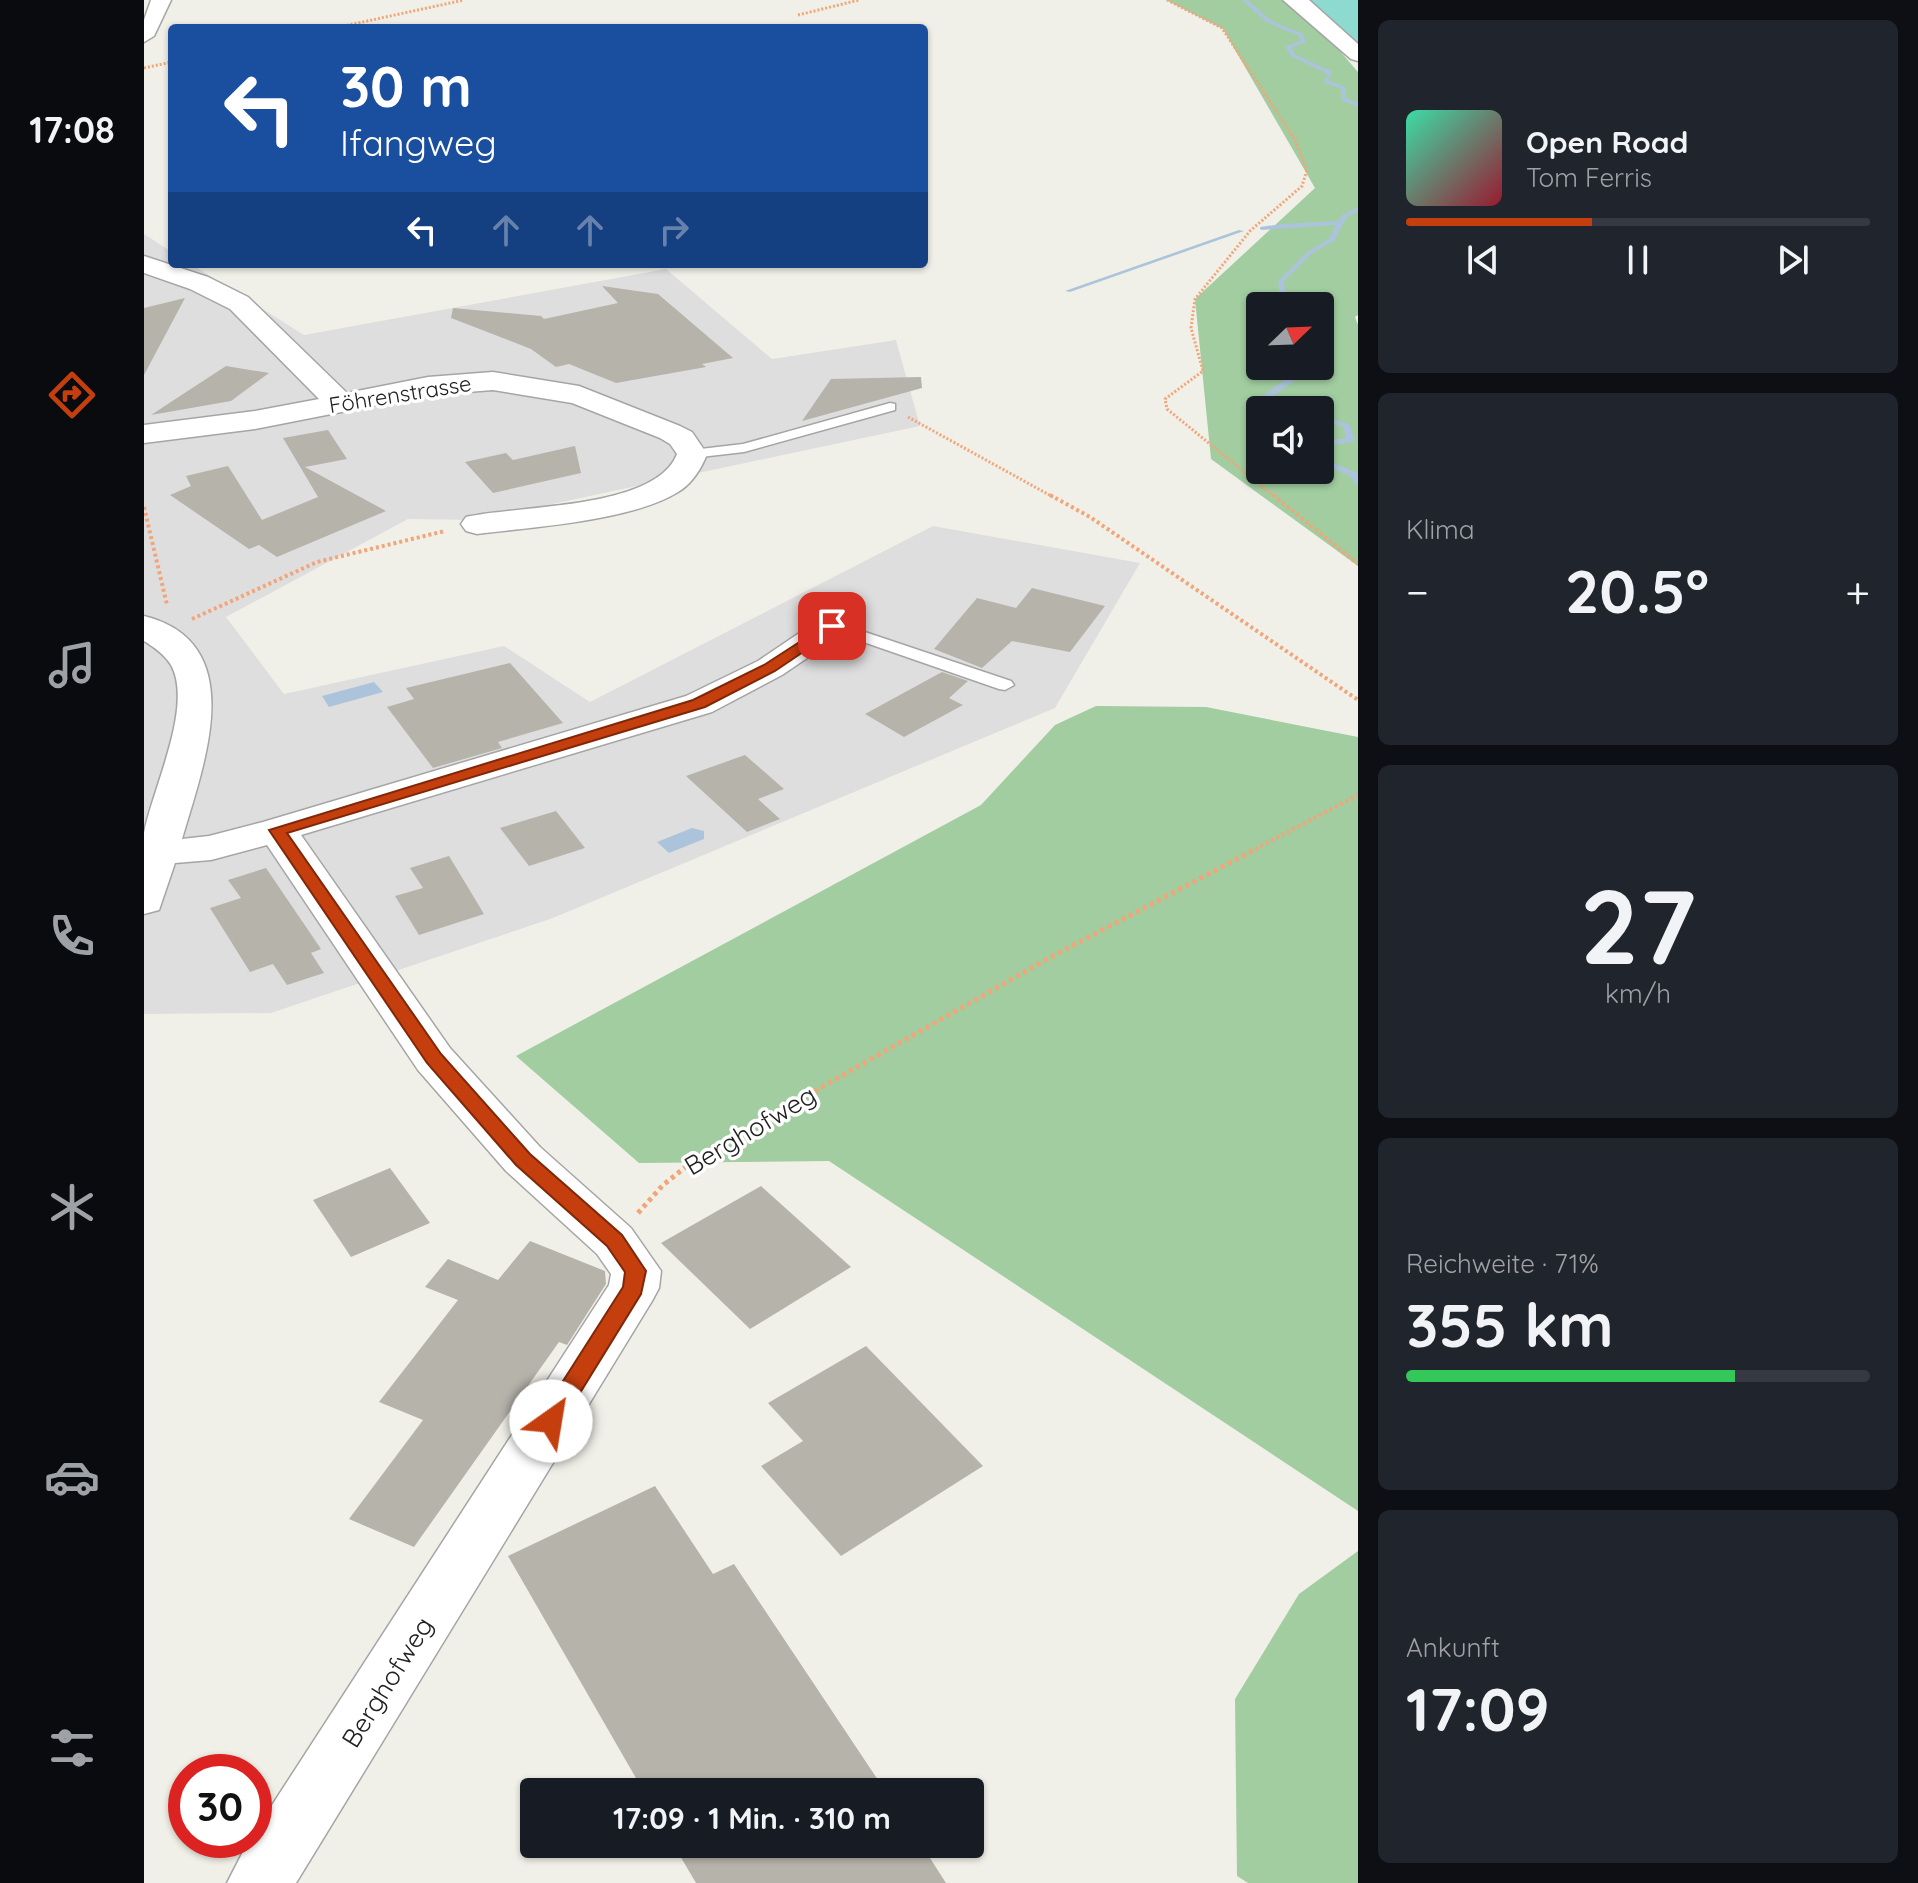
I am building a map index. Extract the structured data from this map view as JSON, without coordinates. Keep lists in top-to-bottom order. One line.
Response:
{"streets":{"street":["Föhrenstrasse","Berghofweg"]},"north":"top right","page":{"tabs":"17:08","turn":["30 m","Ifangweg"],"song":["Open Road","Tom Ferris"],"tile":["Klima",["27","km/h"],["Reichweite · 71%","355 km"],["Ankunft","17:09"]],"heat":["−","20.5°","+"],"limit":"30","trip":"17:09 · 1 Min. · 310 m"}}
